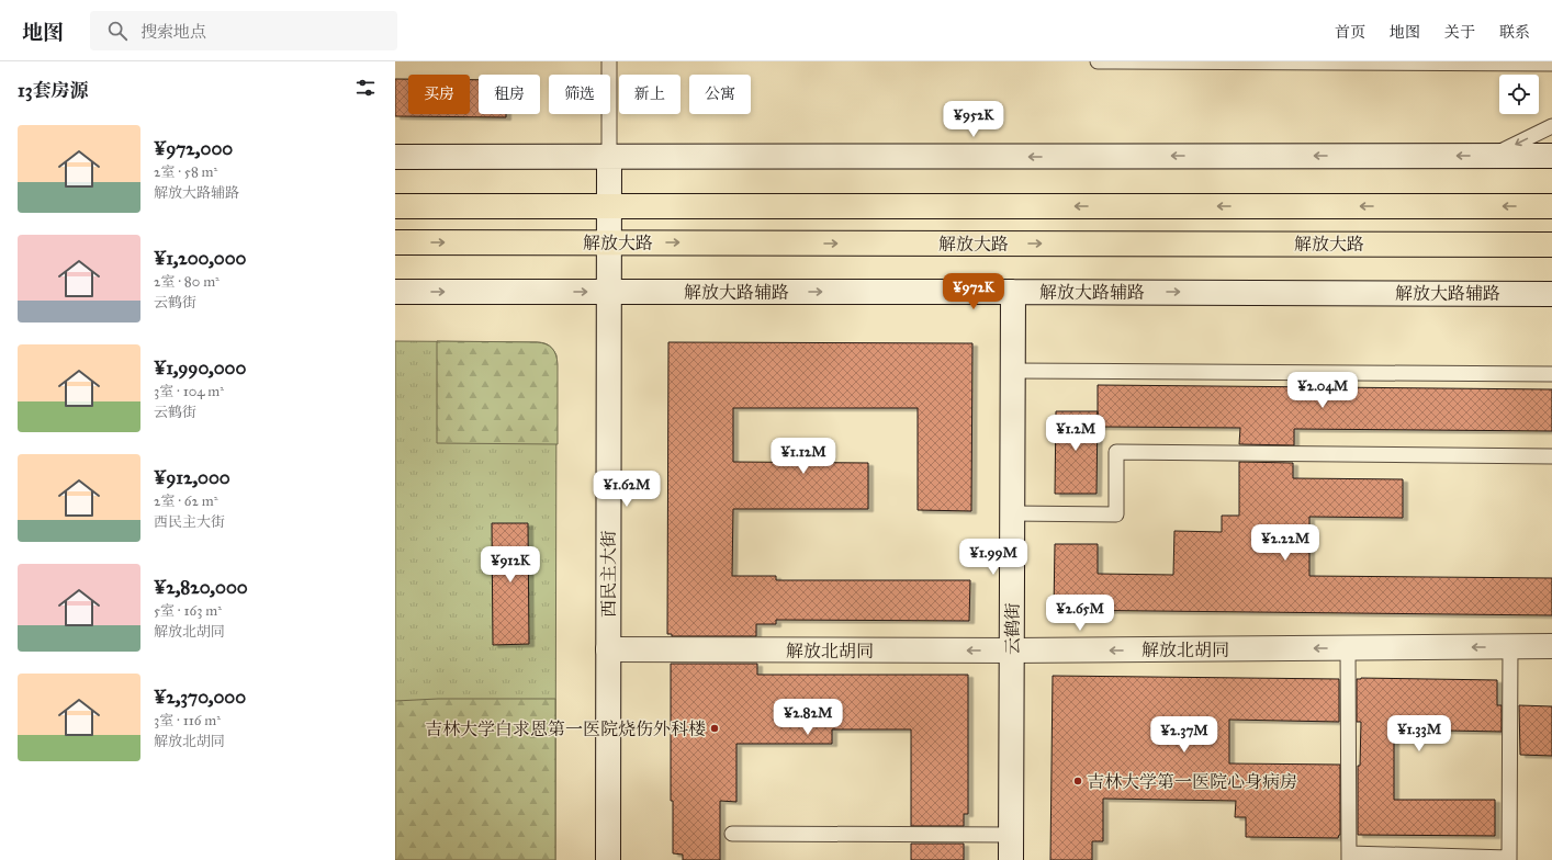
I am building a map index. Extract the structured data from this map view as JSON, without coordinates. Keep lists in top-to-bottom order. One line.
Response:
{"streets":{"main road":["解放大路"],"street":["解放大路辅路","西民主大街","云鹤街","解放北胡同"]},"crossings":[["解放大路","西民主大街"],["解放大路辅路","西民主大街"],["解放大路辅路","云鹤街"],["西民主大街","解放北胡同"],["云鹤街","解放北胡同"]],"one_way":["解放北胡同"],"places":["吉林大学白求恩第一医院烧伤外科楼","吉林大学第一医院心身病房"],"page":{"header":"地图","search":"搜索地点","nav":["首页","地图","关于","联系"],"heading":"13套房源","chip":["买房","租房","筛选","新上","公寓"],"price":["¥952K","¥972K","¥2.04M","¥1.2M","¥1.12M","¥1.62M","¥2.22M","¥1.99M","¥912K","¥2.65M","¥2.82M","¥1.33M","¥2.37M"],"list":[{"name":"¥972,000","note":"2室 · 58 m² · 解放大路辅路"},{"name":"¥1,200,000","note":"2室 · 80 m² · 云鹤街"},{"name":"¥1,990,000","note":"3室 · 104 m² · 云鹤街"},{"name":"¥912,000","note":"2室 · 62 m² · 西民主大街"},{"name":"¥2,820,000","note":"5室 · 163 m² · 解放北胡同"},{"name":"¥2,370,000","note":"3室 · 116 m² · 解放北胡同"}]}}
